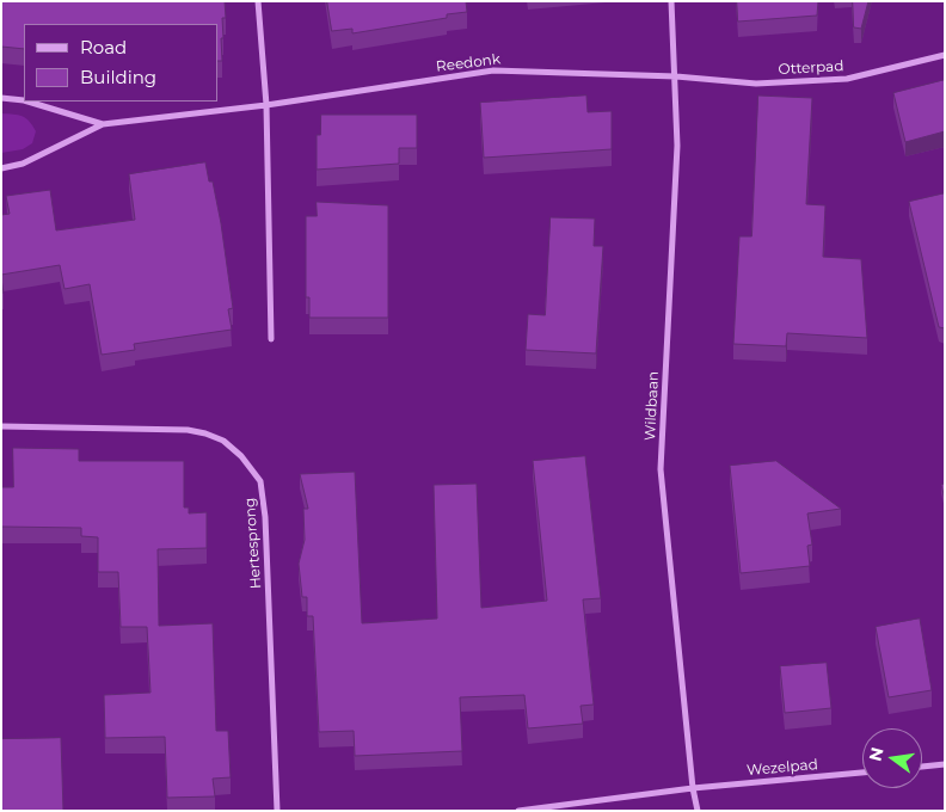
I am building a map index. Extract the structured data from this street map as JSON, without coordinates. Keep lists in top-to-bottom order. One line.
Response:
{"streets":{"street":["Reedonk","Otterpad","Wildbaan","Hertesprong","Wezelpad"]},"crossings":[["Reedonk","Otterpad"],["Reedonk","Wildbaan"],["Otterpad","Wildbaan"],["Wildbaan","Wezelpad"]],"legend":["Road","Building"],"north":"left"}
